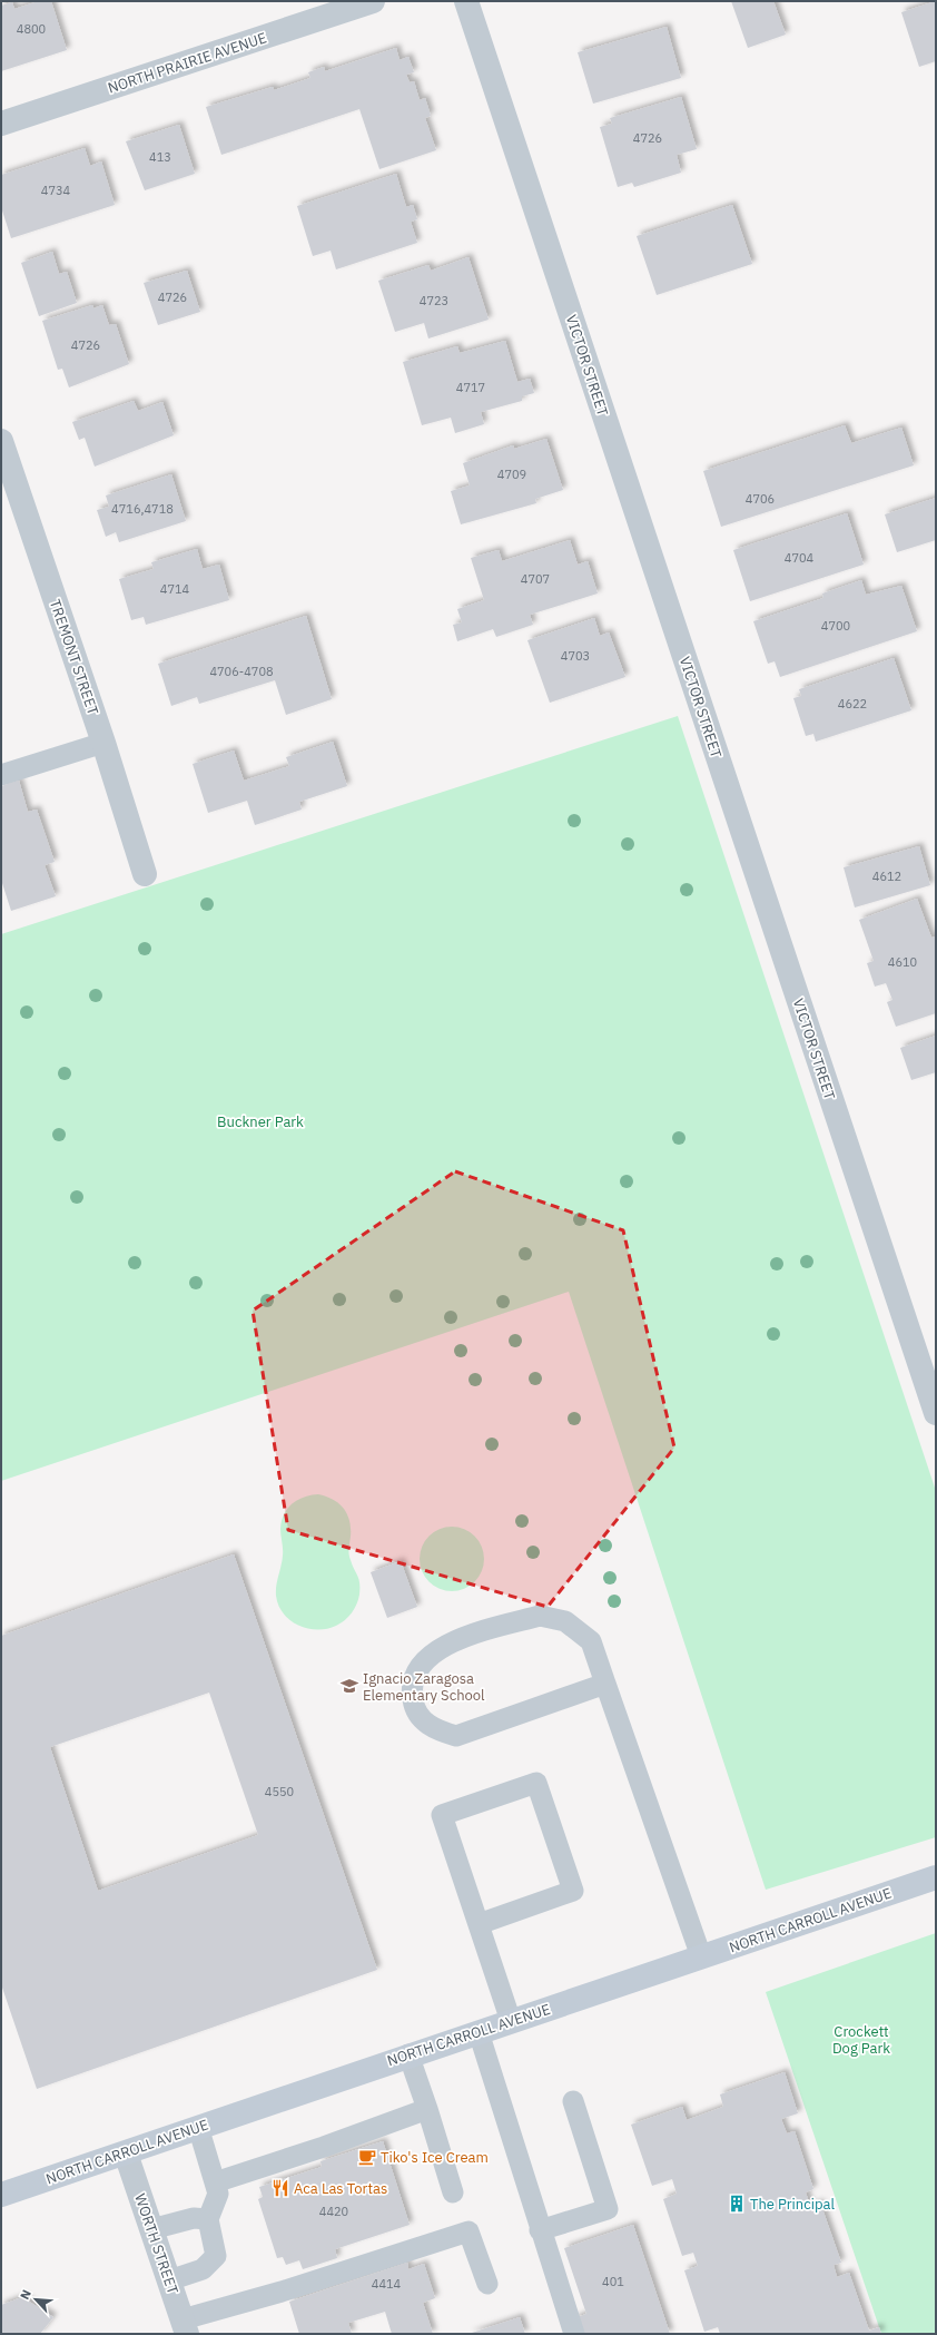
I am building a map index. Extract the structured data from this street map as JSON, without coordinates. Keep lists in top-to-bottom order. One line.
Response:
{"streets":{"street":["NORTH PRAIRIE AVENUE","VICTOR STREET","TREMONT STREET","NORTH CARROLL AVENUE","WORTH STREET"]},"crossings":[["NORTH CARROLL AVENUE","WORTH STREET"]],"parks":["Buckner Park","Crockett Dog Park"],"places":{"school or university":["Ignacio Zaragosa Elementary School"],"cafe":["Tiko's Ice Cream"],"restaurant":["Aca Las Tortas"],"building":["The Principal"]},"house_numbers":["4800","4726","413","4734","4726","4723","4726","4717","4709","4706","4716,4718","4704","4707","4714","4700","4703","4706-4708","4622","4612","4610","4550","4420","401","4414"],"north":"top left"}
